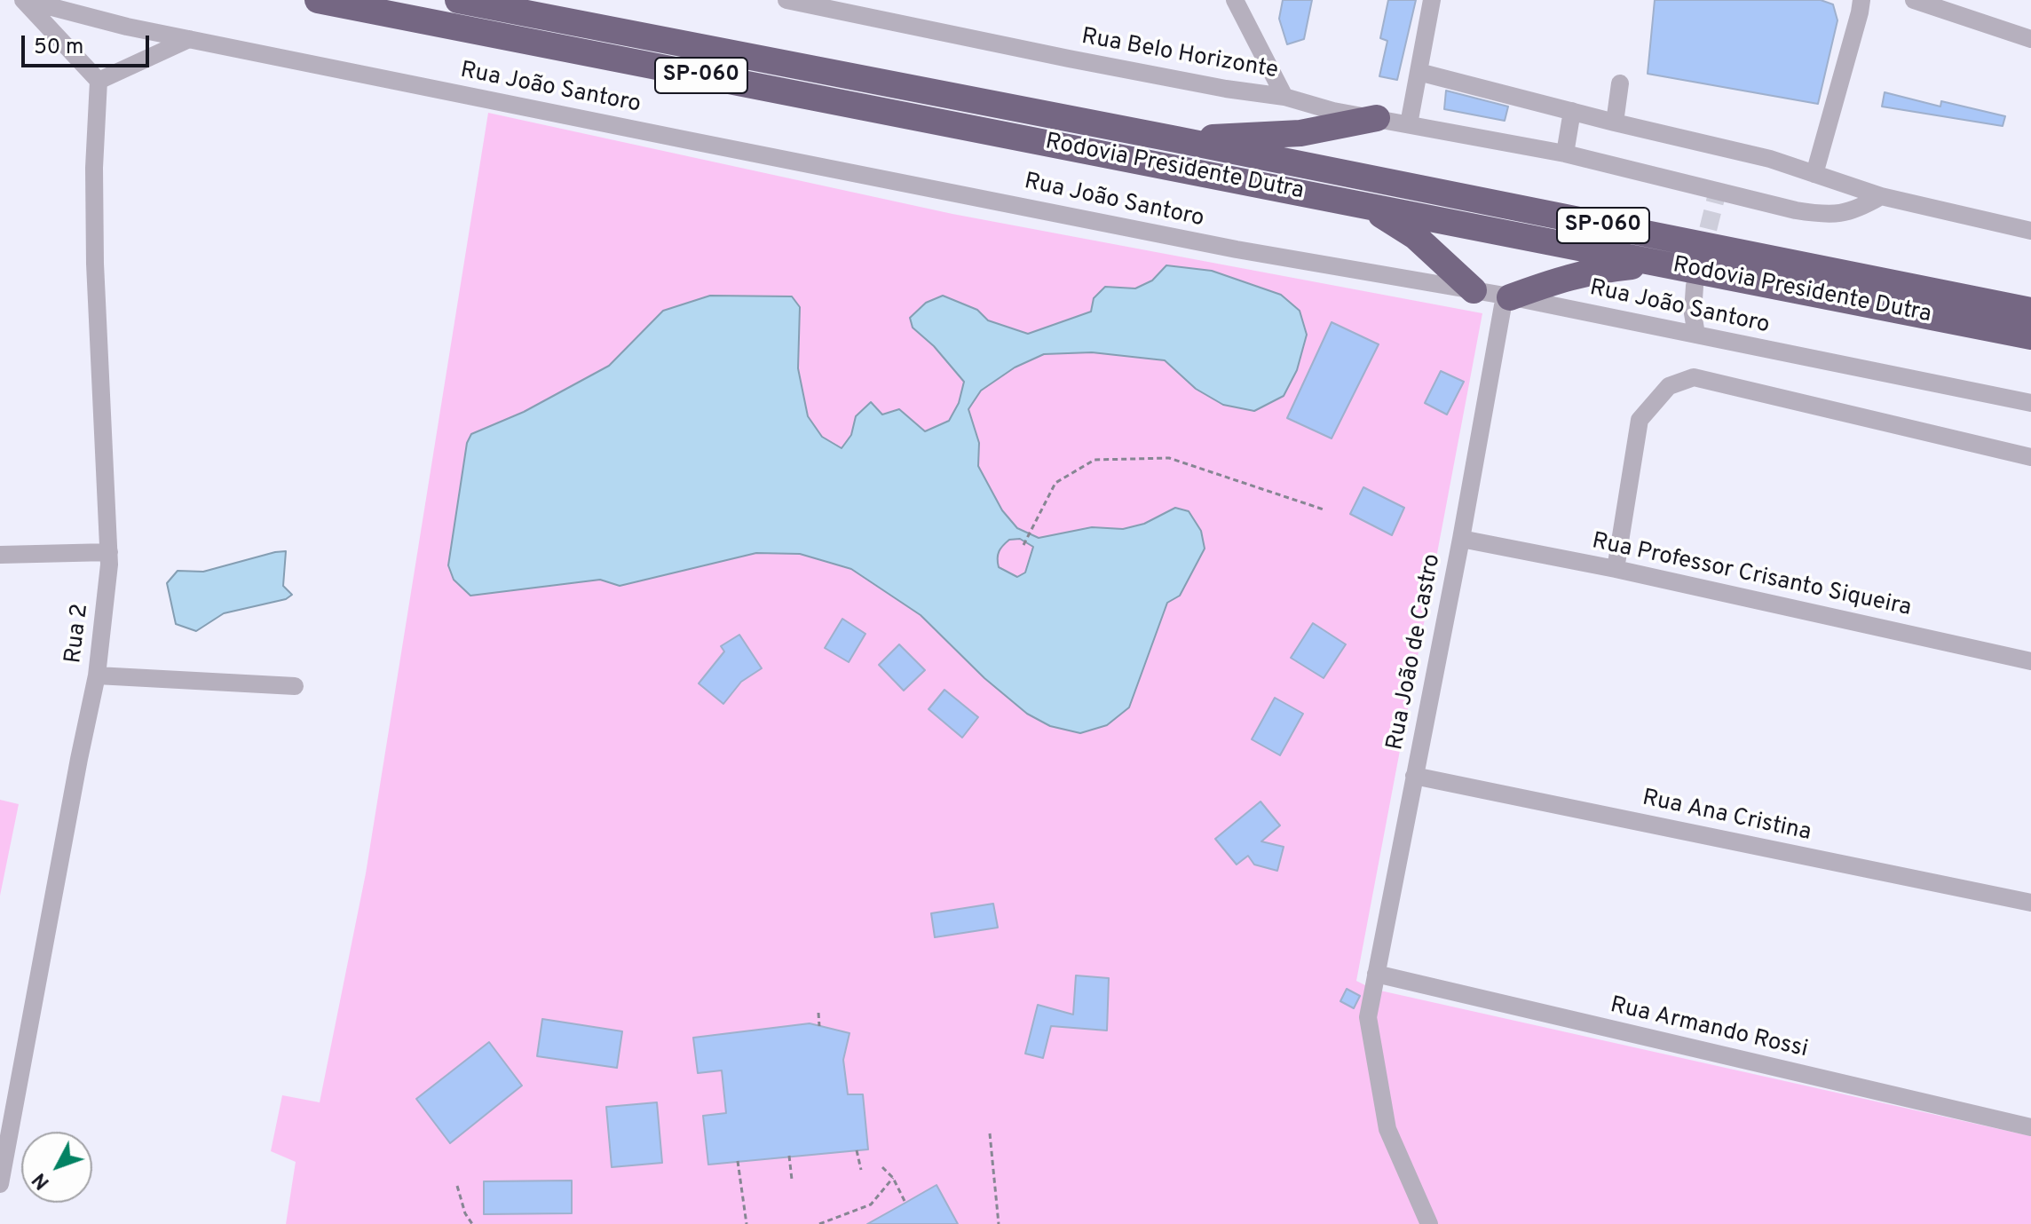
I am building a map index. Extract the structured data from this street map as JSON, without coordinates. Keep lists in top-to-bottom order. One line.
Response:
{"streets":{"highway":["SP-060","Rodovia Presidente Dutra"],"street":["Rua Belo Horizonte","Rua João Santoro","Rua Professor Crisanto Siqueira","Rua 2","Rua João de Castro","Rua Ana Cristina","Rua Armando Rossi"]},"crossings":[["Rua João Santoro","Rua 2"],["Rua João Santoro","Rua João de Castro"],["Rua Professor Crisanto Siqueira","Rua João de Castro"],["Rua João de Castro","Rua Ana Cristina"],["Rua João de Castro","Rua Armando Rossi"]],"scale_bar":"50 m","north":"bottom left"}
